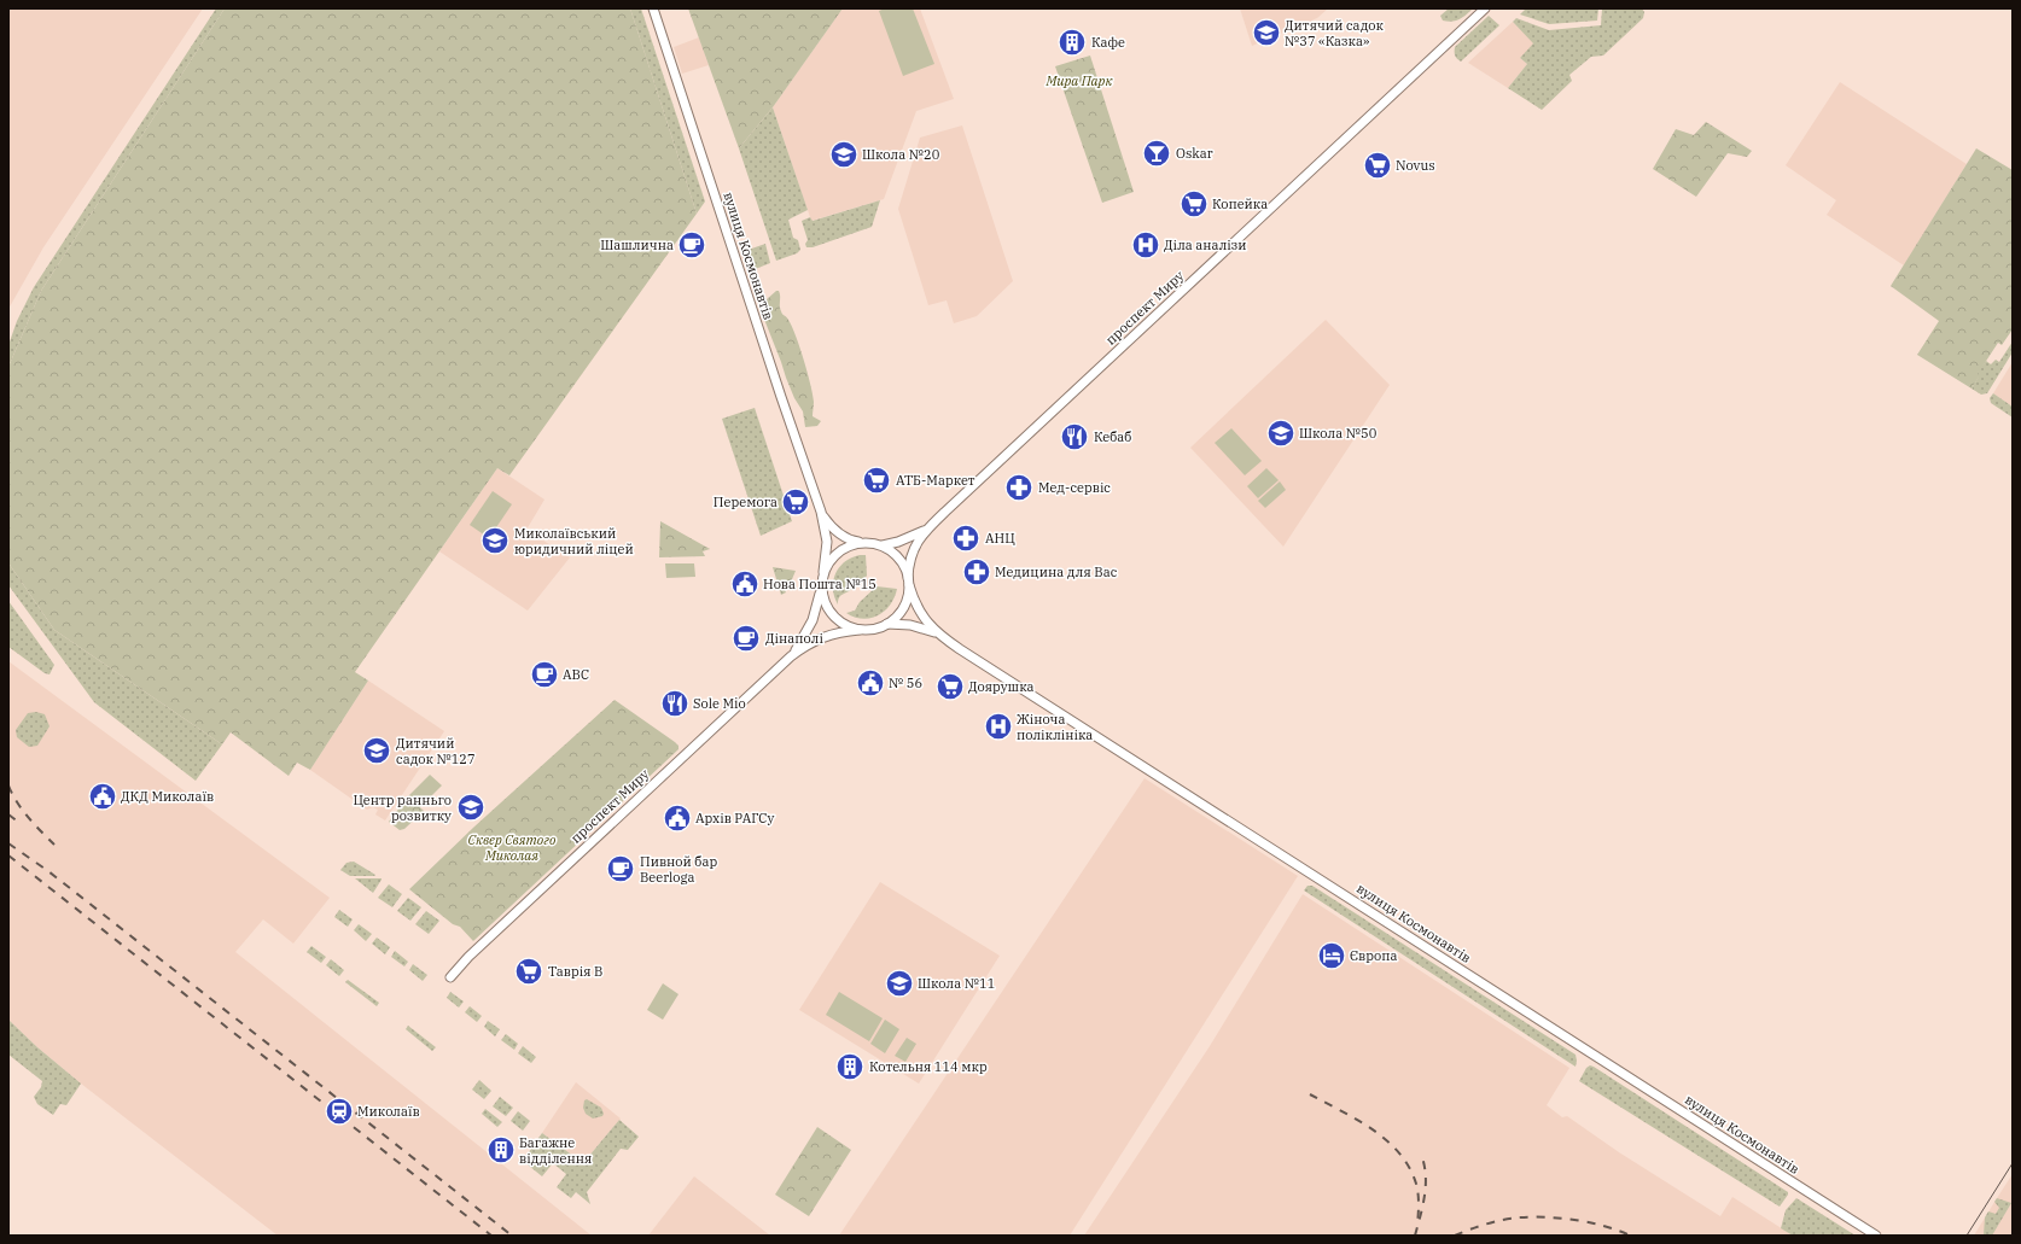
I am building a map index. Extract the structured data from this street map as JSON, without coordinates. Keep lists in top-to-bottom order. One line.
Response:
{"streets":{"main road":["вулиця Космонавтів","проспект Миру"]},"crossings":[["вулиця Космонавтів","проспект Миру"]],"parks":["Мира Парк","Сквер Святого Миколая"],"places":{"school or university":["Дитячий садок №37 «Казка»","Школа №20","Школа №50","Миколаївський юридичний ліцей","Дитячий садок №127","Центр ранньго розвитку","Школа №11"],"building":["Кафе","Котельня 114 мкр","Багажне відділення"],"bar":["Oskar"],"supermarket":["Novus","Копейка","АТБ-Маркет","Перемога","Доярушка","Таврія В"],"cafe":["Шашлична","Дінаполі","ABC","Пивной бар Beerloga"],"hospital":["Діла аналізи","Жіноча поліклініка"],"restaurant":["Кебаб","Sole Mio"],"pharmacy":["Мед-сервіс","АНЦ","Медицина для Вас"],"public building":["Нова Пошта №15","№ 56","ДКД Миколаїв","Архів РАГСу"],"hotel":["Європа"],"station":["Миколаїв"]}}
